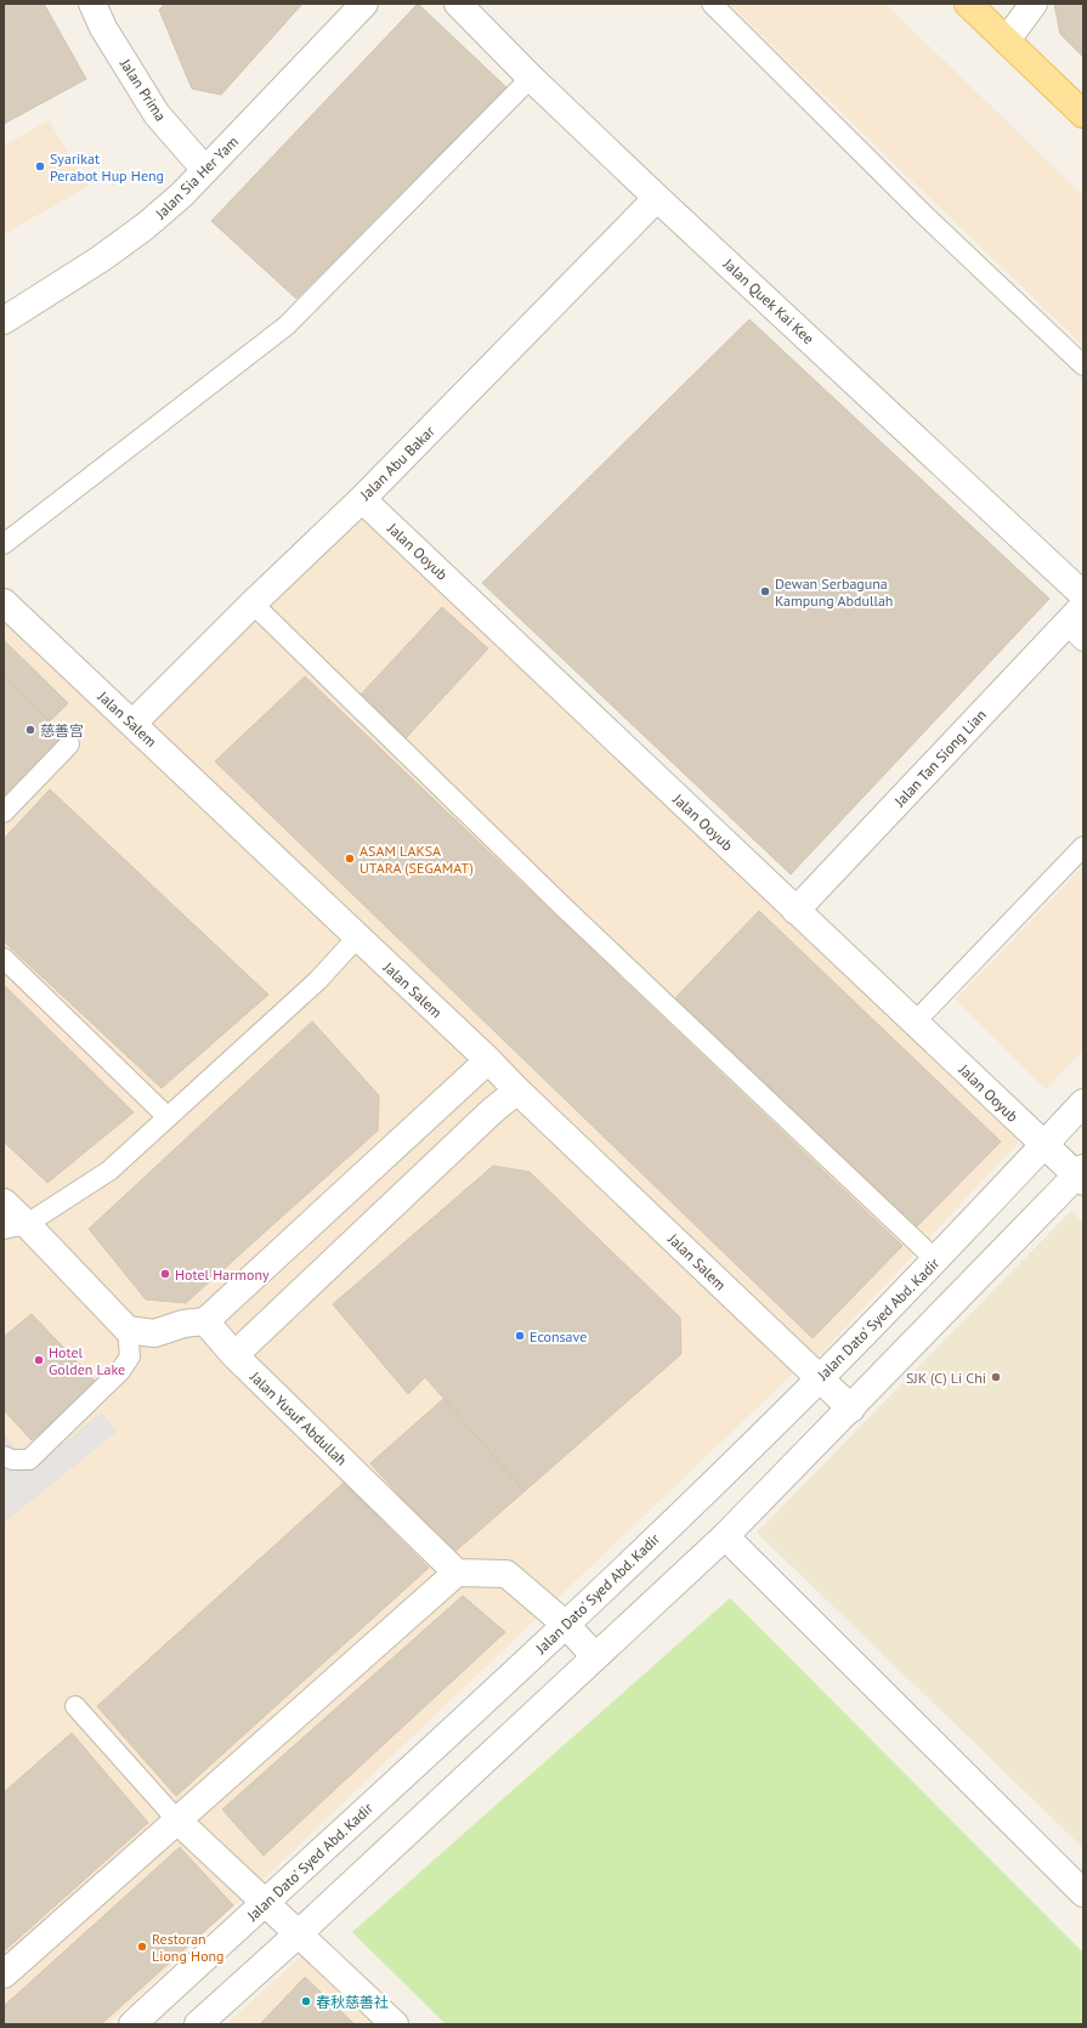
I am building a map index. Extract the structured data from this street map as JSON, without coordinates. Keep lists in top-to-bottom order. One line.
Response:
{"streets":{"street":["Jalan Prima","Jalan Sia Her Yam","Jalan Quek Kai Kee","Jalan Abu Bakar","Jalan Ooyub","Jalan Salem","Jalan Tan Siong Lian","Jalan Dato' Syed Abd. Kadir","Jalan Yusuf Abdullah"]},"crossings":[["Jalan Prima","Jalan Sia Her Yam"],["Jalan Quek Kai Kee","Jalan Abu Bakar"],["Jalan Abu Bakar","Jalan Ooyub"],["Jalan Abu Bakar","Jalan Salem"],["Jalan Ooyub","Jalan Tan Siong Lian"],["Jalan Ooyub","Jalan Dato' Syed Abd. Kadir"],["Jalan Salem","Jalan Dato' Syed Abd. Kadir"]],"places":["Syarikat Perabot Hup Heng","Dewan Serbaguna Kampung Abdullah","慈善宫","ASAM LAKSA UTARA (SEGAMAT)","Hotel Harmony","Econsave","Hotel Golden Lake","SJK (C) Li Chi","Restoran Liong Hong","春秋慈善社"]}
